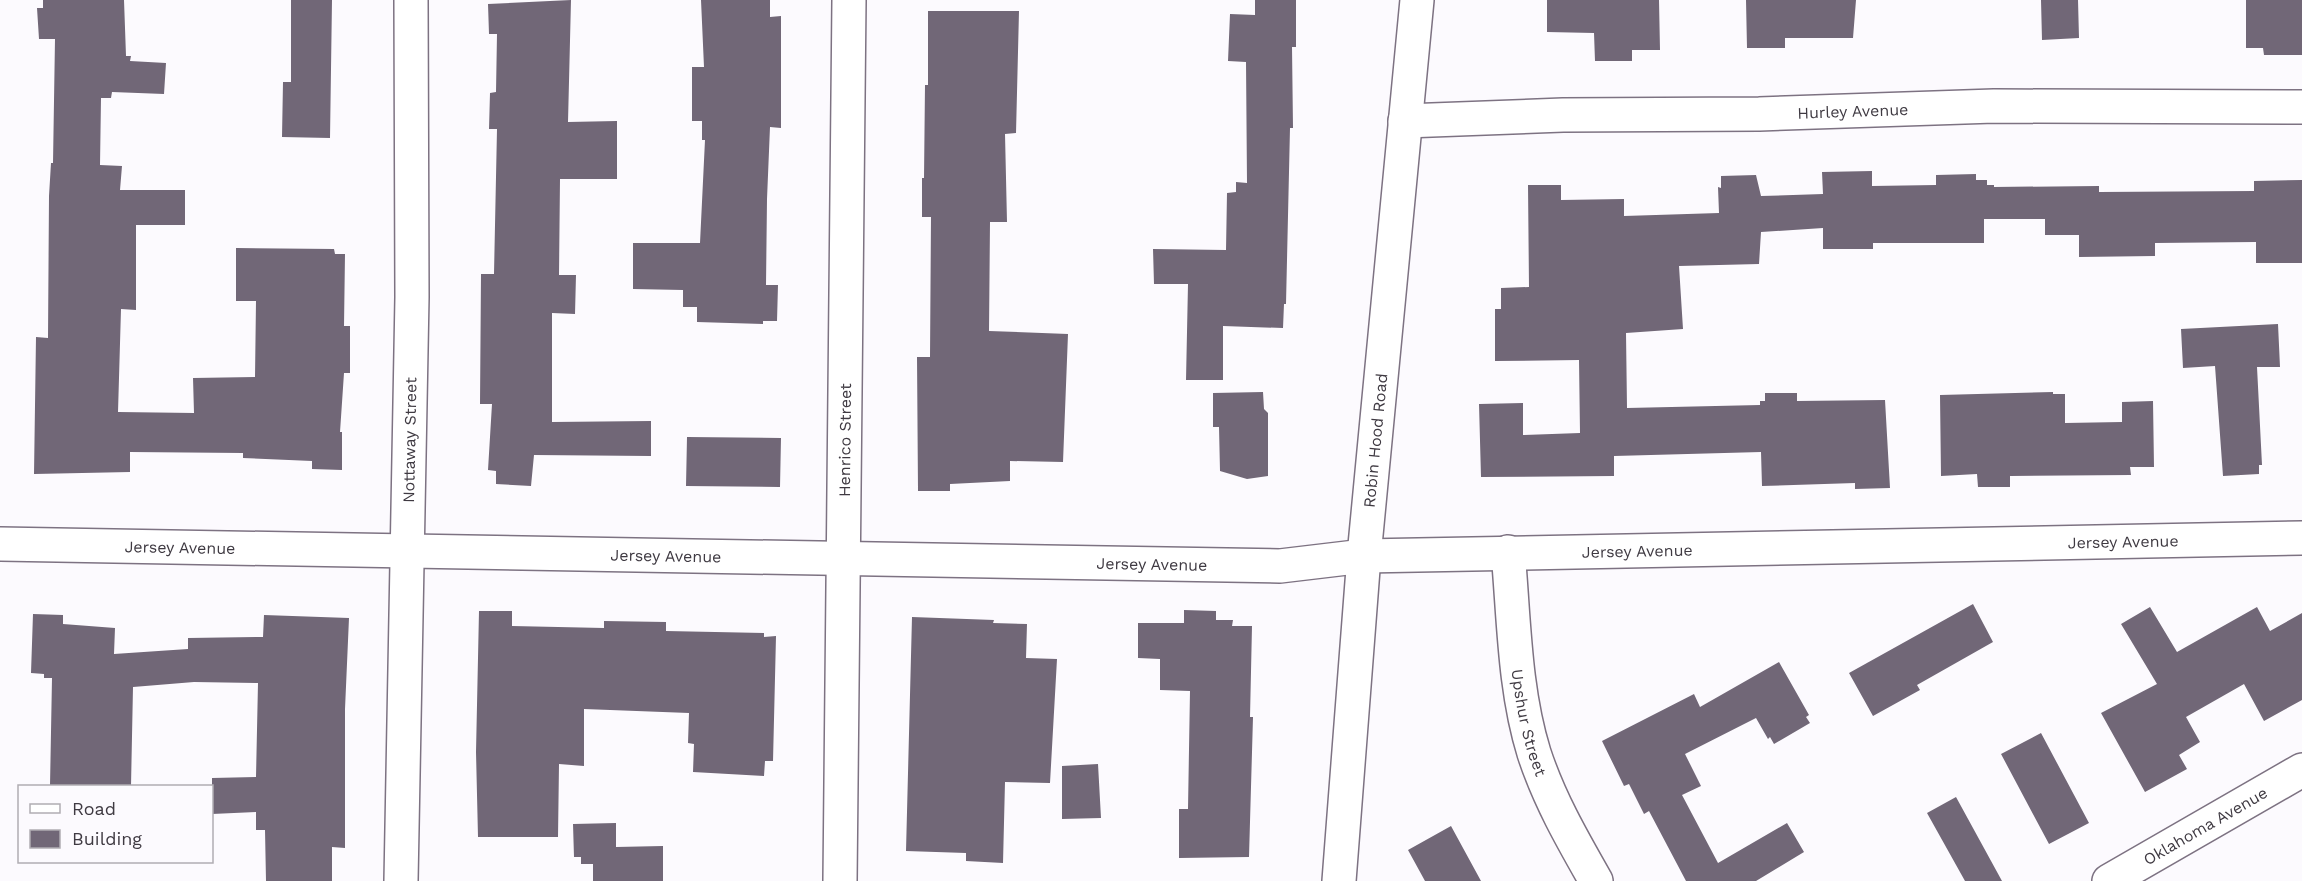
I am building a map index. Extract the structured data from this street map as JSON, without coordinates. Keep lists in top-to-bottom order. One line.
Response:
{"streets":{"street":["Hurley Avenue","Robin Hood Road","Nottaway Street","Henrico Street","Jersey Avenue","Upshur Street","Oklahoma Avenue"]},"crossings":[["Hurley Avenue","Robin Hood Road"],["Robin Hood Road","Jersey Avenue"],["Nottaway Street","Jersey Avenue"],["Henrico Street","Jersey Avenue"],["Jersey Avenue","Upshur Street"]],"legend":["Road","Building"]}
